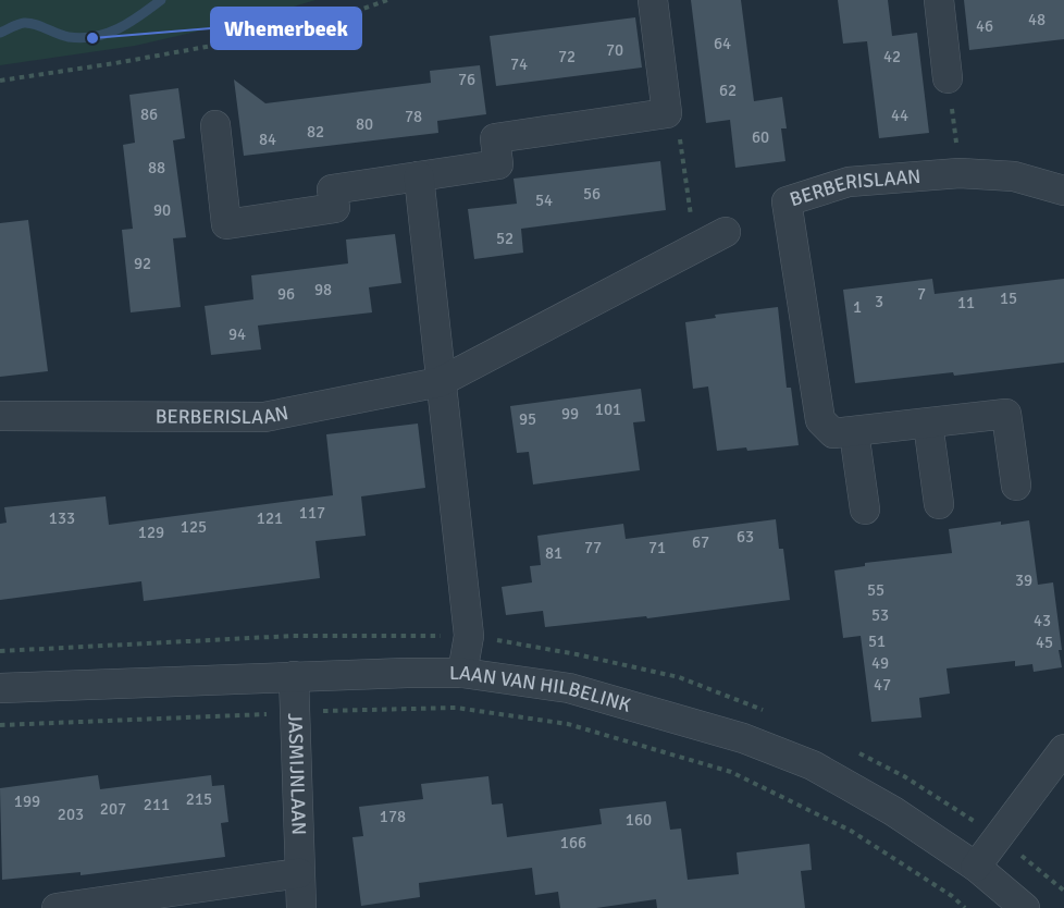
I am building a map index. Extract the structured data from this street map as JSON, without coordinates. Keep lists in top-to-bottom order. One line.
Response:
{"streets":{"street":["BERBERISLAAN","LAAN VAN HILBELINK","JASMIJNLAAN"]},"crossings":[["LAAN VAN HILBELINK","JASMIJNLAAN"]],"places":["Whemerbeek"],"house_numbers":["48","46","64","70","72","42","74","76","62","86","44","78","80","82","60","84","88","56","54","90","52","92","98","96","7","15","3","11","1","94","101","99","95","117","133","121","125","129","63","67","77","71","81","39","55","53","43","51","45","49","47","215","199","211","207","203","178","160","166"]}
